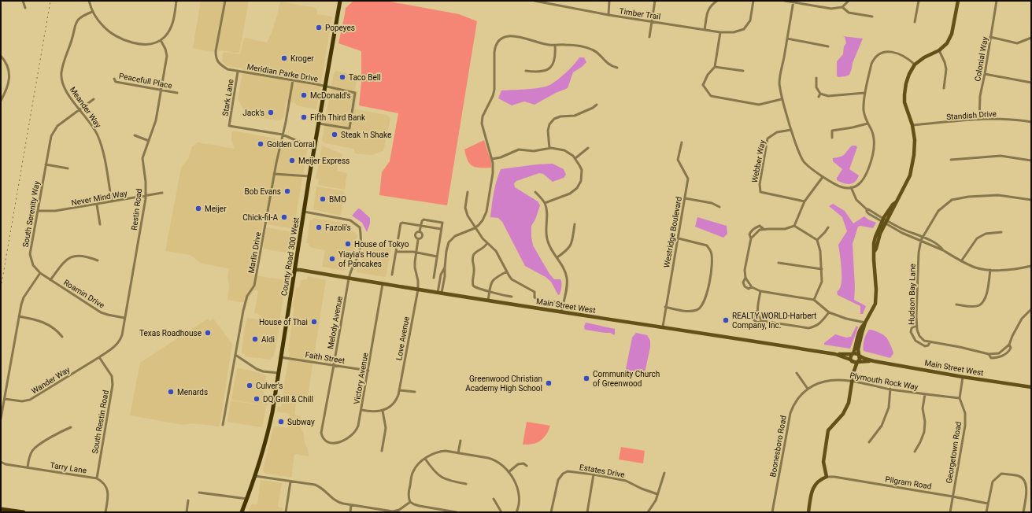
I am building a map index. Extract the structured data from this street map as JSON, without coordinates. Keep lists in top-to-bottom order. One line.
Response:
{"streets":{"main road":["County Road 300 West","Main Street West"],"street":["Timber Trail","Colonial Way","Meridian Parke Drive","Peacefull Place","Stark Lane","Meander Way","Standish Drive","Webber Way","Never Mind Way","Restin Road","South Serenity Way","Westridge Boulevard","Marlin Drive","Roamin Drive","Hudson Bay Lane","Melody Avenue","Love Avenue","Faith Street","Victory Avenue","Wander Way","Plymouth Rock Way","South Restin Road","Boonesboro Road","Georgetown Road","Tarry Lane","Estates Drive","Pilgram Road"]},"crossings":[["Colonial Way","Standish Drive"],["Meridian Parke Drive","Stark Lane"],["Meridian Parke Drive","Marlin Drive"],["Meridian Parke Drive","County Road 300 West"],["Peacefull Place","Restin Road"],["Stark Lane","Marlin Drive"],["Meander Way","Never Mind Way"],["Meander Way","South Serenity Way"],["Never Mind Way","Restin Road"],["Never Mind Way","South Serenity Way"],["Restin Road","Roamin Drive"],["Restin Road","Wander Way"],["Restin Road","South Restin Road"],["South Serenity Way","Roamin Drive"],["Westridge Boulevard","Main Street West"],["County Road 300 West","Main Street West"],["County Road 300 West","Melody Avenue"],["County Road 300 West","Faith Street"],["Main Street West","Melody Avenue"],["Main Street West","Love Avenue"],["Main Street West","Victory Avenue"],["Main Street West","Georgetown Road"],["Melody Avenue","Faith Street"],["Melody Avenue","Victory Avenue"],["Faith Street","Victory Avenue"],["Wander Way","South Restin Road"],["Plymouth Rock Way","Boonesboro Road"],["Plymouth Rock Way","Georgetown Road"],["South Restin Road","Tarry Lane"],["Georgetown Road","Pilgram Road"]],"places":["Popeyes","Kroger","Taco Bell","McDonald's","Jack's","Fifth Third Bank","Steak 'n Shake","Golden Corral","Meijer Express","Bob Evans","BMO","Meijer","Chick-fil-A","Fazoli's","House of Tokyo","Yiayia's House of Pancakes","REALTY WORLD-Harbert Company, Inc.","House of Thai","Texas Roadhouse","Aldi","Community Church of Greenwood","Greenwood Christian Academy High School","Culver's","Menards","DQ Grill & Chill","Subway"]}
